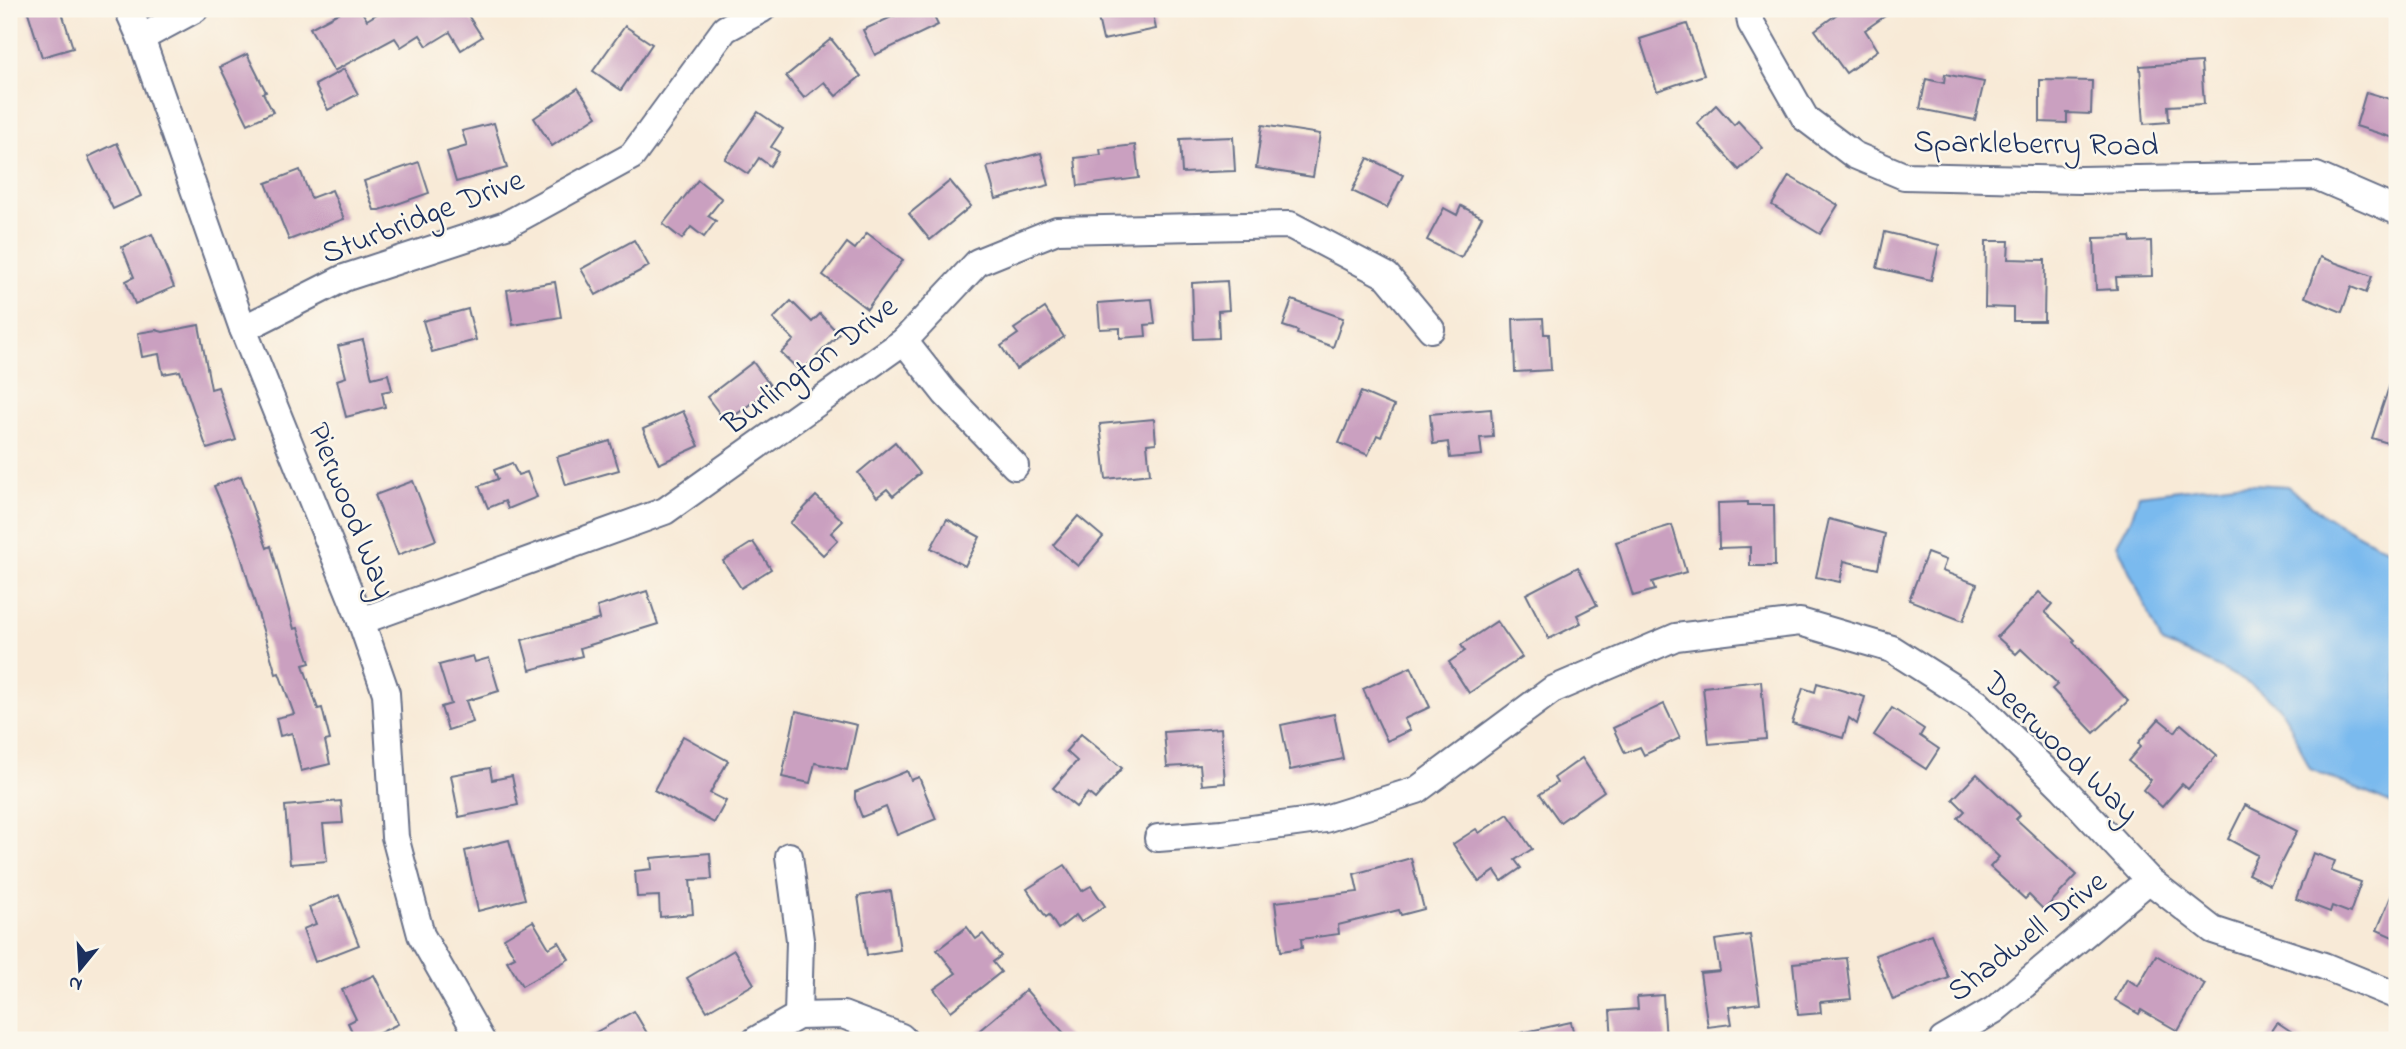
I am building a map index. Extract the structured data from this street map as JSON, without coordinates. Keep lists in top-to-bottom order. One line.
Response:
{"streets":{"street":["Sparkleberry Road","Sturbridge Drive","Burlington Drive","Pierwood Way","Deerwood Way","Shadwell Drive"]},"crossings":[["Sturbridge Drive","Pierwood Way"],["Burlington Drive","Pierwood Way"],["Deerwood Way","Shadwell Drive"]],"north":"bottom"}
